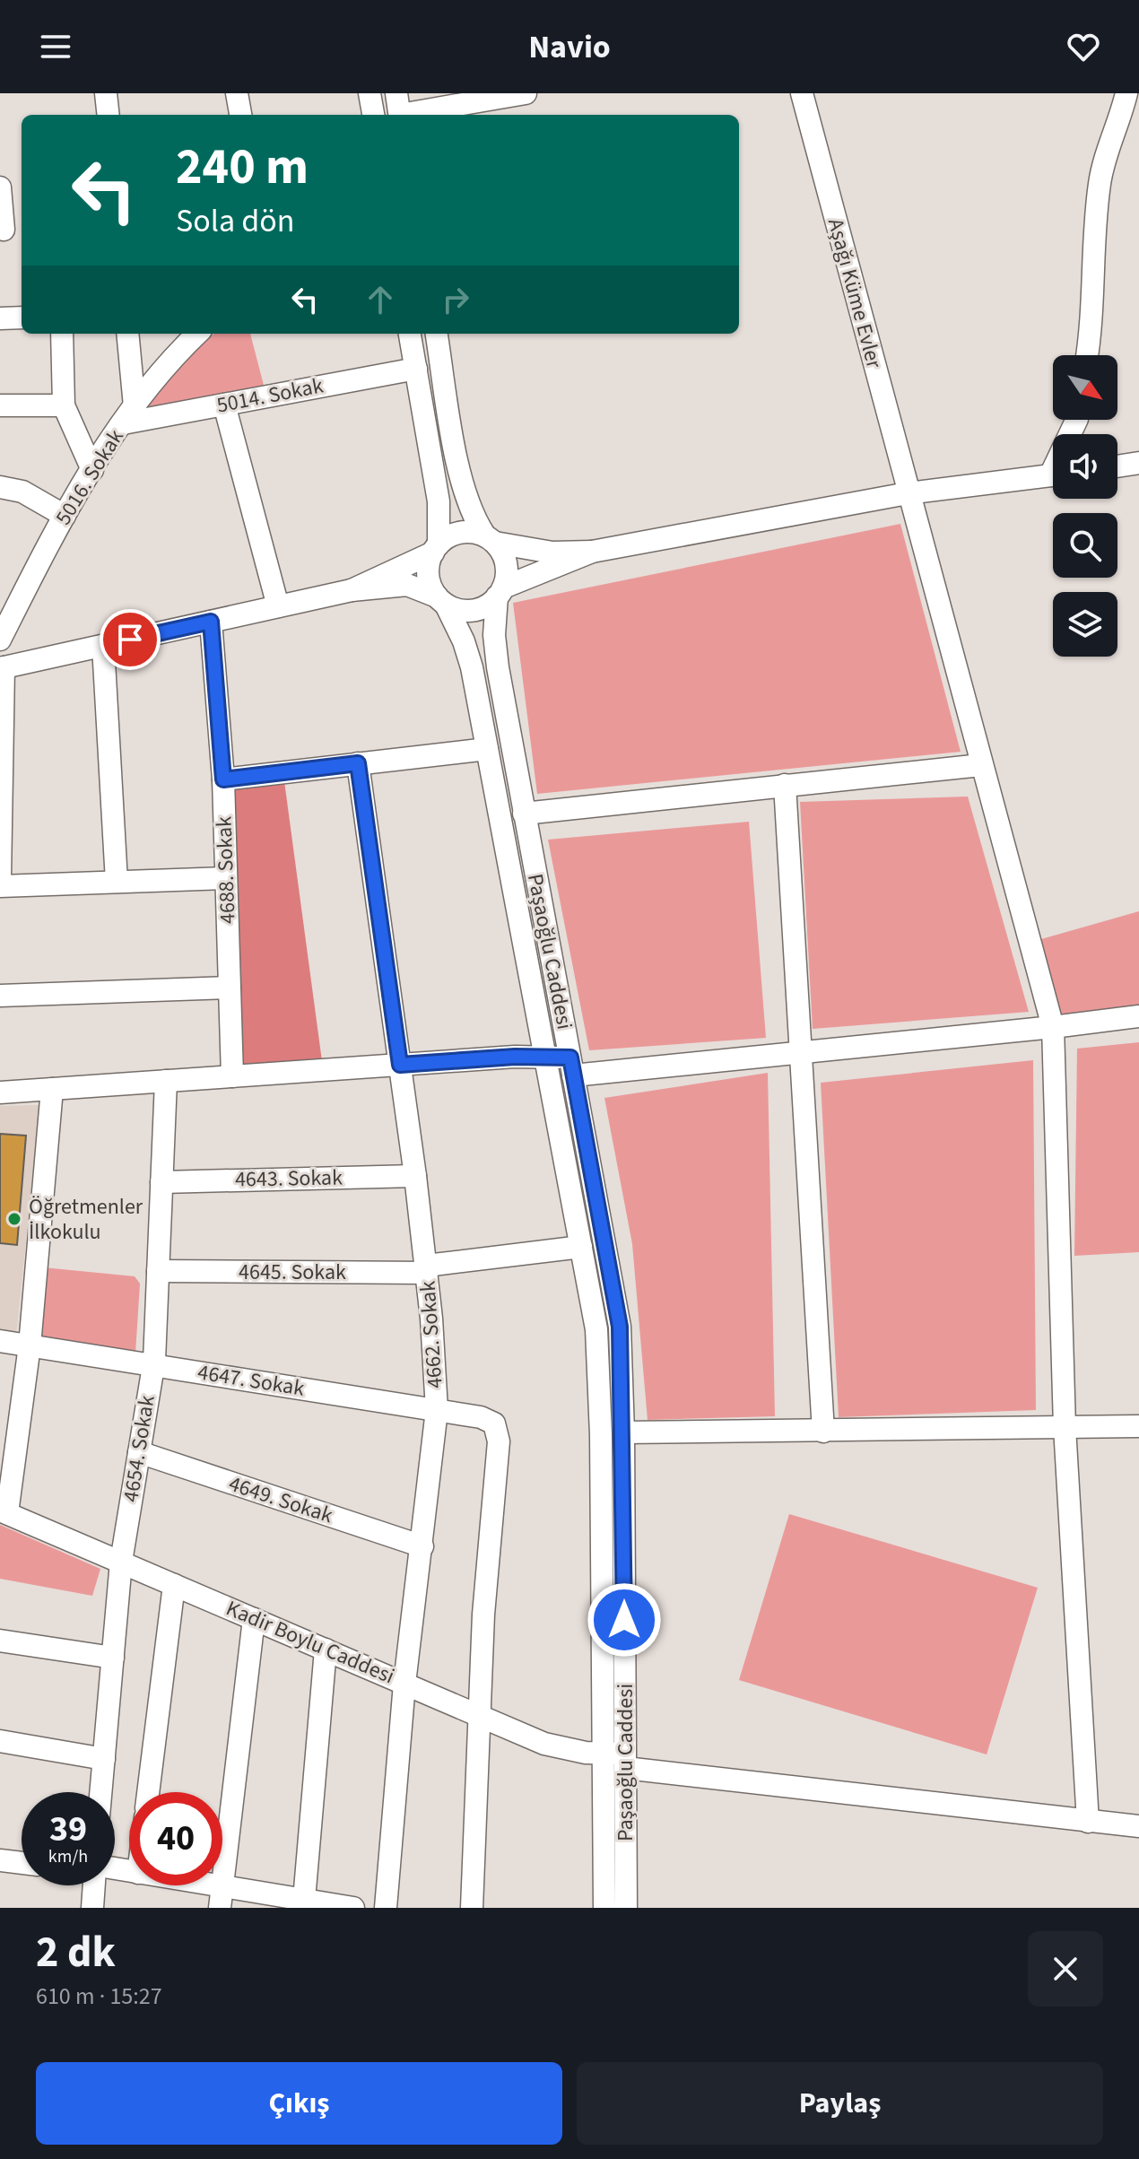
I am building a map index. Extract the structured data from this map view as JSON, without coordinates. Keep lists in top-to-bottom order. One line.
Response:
{"streets":{"street":["Aşağı Küme Evler","5014. Sokak","5016. Sokak","4688. Sokak","Paşaoğlu Caddesi","4643. Sokak","4645. Sokak","4662. Sokak","4647. Sokak","4654. Sokak","4649. Sokak","Kadir Boylu Caddesi"]},"crossings":[["Aşağı Küme Evler","Kadir Boylu Caddesi"],["5014. Sokak","5016. Sokak"],["Paşaoğlu Caddesi","4645. Sokak"],["Paşaoğlu Caddesi","Kadir Boylu Caddesi"],["4643. Sokak","4662. Sokak"],["4643. Sokak","4654. Sokak"],["4645. Sokak","4662. Sokak"],["4645. Sokak","4654. Sokak"],["4662. Sokak","4647. Sokak"],["4662. Sokak","4649. Sokak"],["4662. Sokak","Kadir Boylu Caddesi"],["4647. Sokak","4654. Sokak"],["4647. Sokak","Kadir Boylu Caddesi"],["4654. Sokak","4649. Sokak"],["4654. Sokak","Kadir Boylu Caddesi"]],"places":["Öğretmenler İlkokulu"],"north":"bottom right","page":{"header":"Navio","turn":["240 m","Sola dön"],"speed":"39 km/h","limit":"40","heading":["2 dk","610 m · 15:27"],"buttons":["Çıkış","Paylaş"]}}
